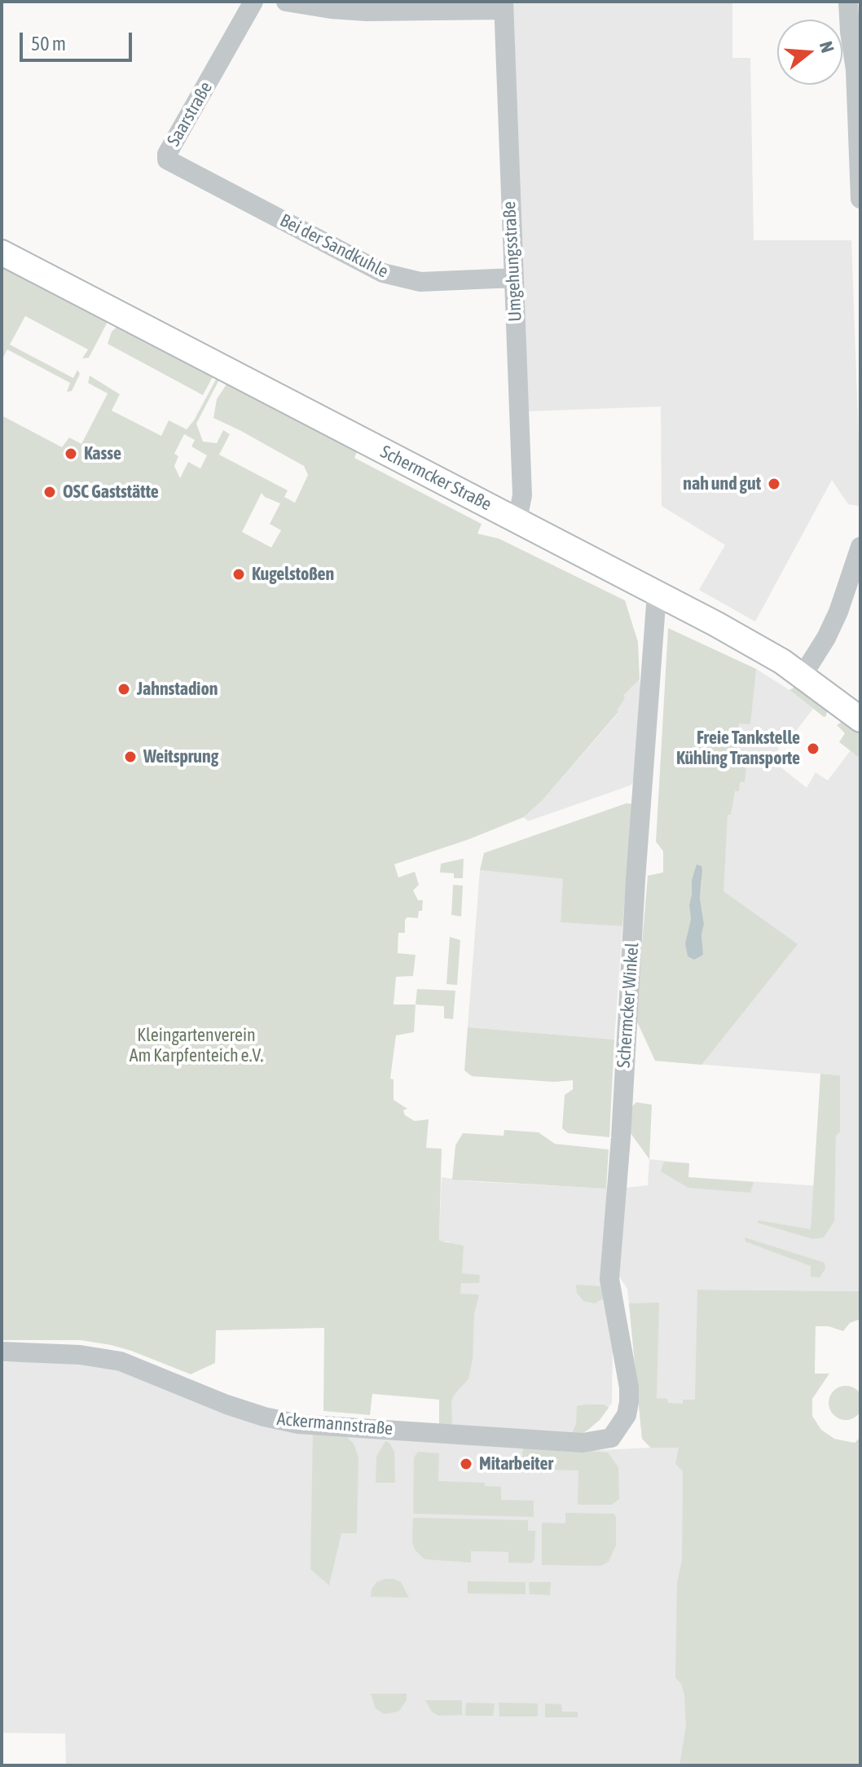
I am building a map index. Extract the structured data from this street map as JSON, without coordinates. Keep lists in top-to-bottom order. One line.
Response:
{"streets":{"main road":["Schermcker Straße"],"street":["Saarstraße","Bei der Sandkuhle","Umgehungsstraße","Schermcker Winkel","Ackermannstraße"]},"crossings":[["Saarstraße","Bei der Sandkuhle"],["Bei der Sandkuhle","Umgehungsstraße"],["Umgehungsstraße","Schermcker Straße"],["Schermcker Straße","Schermcker Winkel"],["Schermcker Winkel","Ackermannstraße"]],"parks":["Kleingartenverein Am Karpfenteich e.V."],"places":["Kasse","nah und gut","OSC Gaststätte","Kugelstoßen","Jahnstadion","Freie Tankstelle Kühling Transporte","Weitsprung","Mitarbeiter"],"scale_bar":"50 m","north":"right"}
